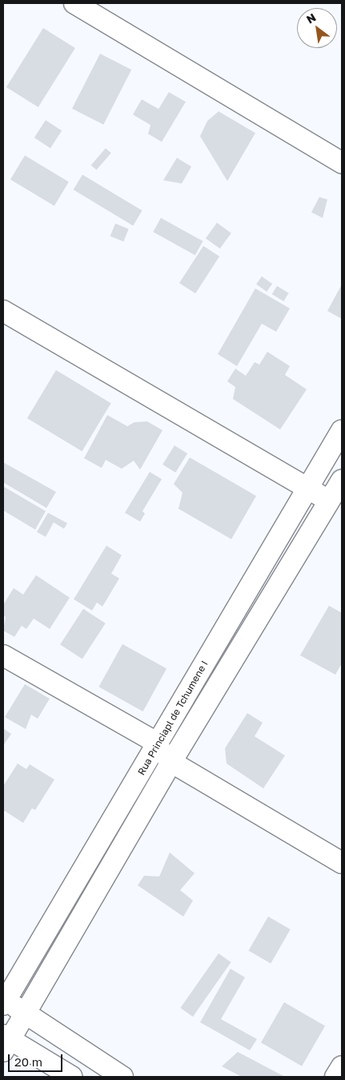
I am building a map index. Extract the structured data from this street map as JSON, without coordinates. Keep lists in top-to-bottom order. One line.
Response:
{"streets":{"street":["Rua Princiapl de Tchumene I"]},"scale_bar":"20 m","north":"top left"}
